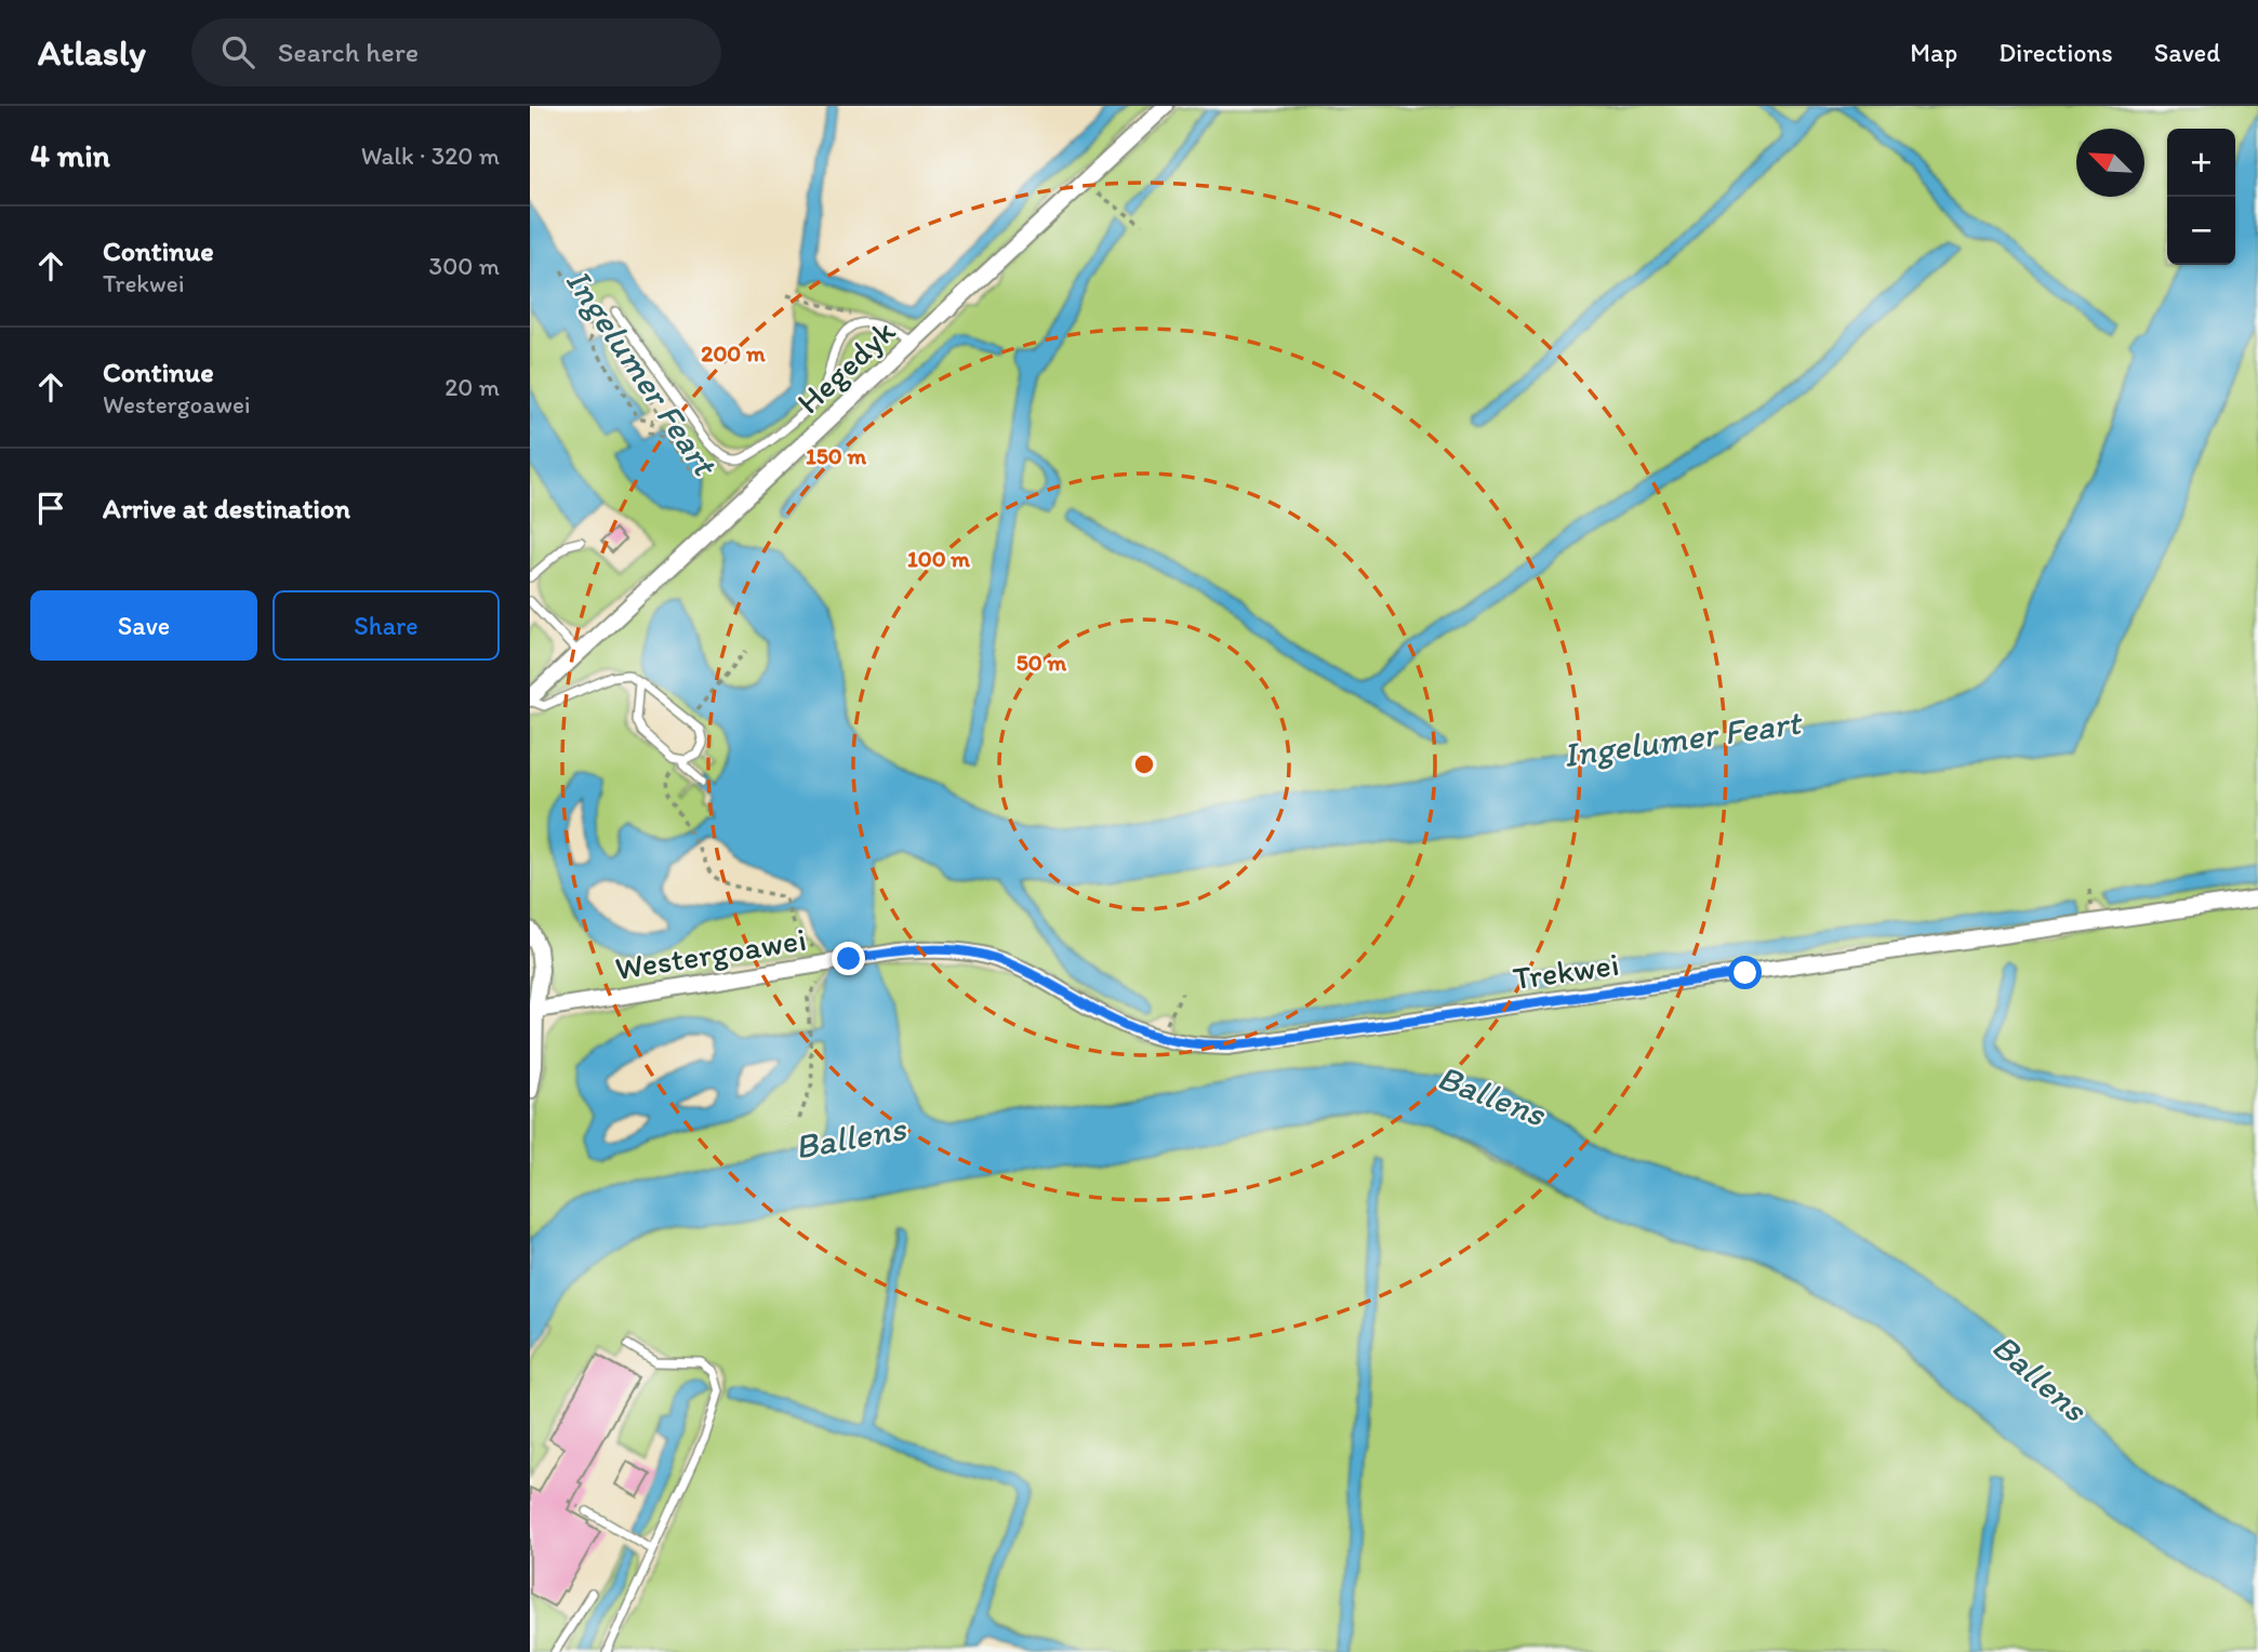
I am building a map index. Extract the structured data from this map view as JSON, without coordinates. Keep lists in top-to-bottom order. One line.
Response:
{"streets":{"street":["Hegedyk","Westergoawei","Trekwei"]},"crossings":[["Westergoawei","Trekwei"]],"water":["Ingelumer Feart","Ballens"],"north":"top left","page":{"header":"Atlasly","search":"Search here","nav":["Map","Directions","Saved"],"heading":["4 min","Walk · 320 m"],"map_buttons":["+","−"],"list":[["Continue","Trekwei","300 m"],["Continue","Westergoawei","20 m"],"Arrive at destination"],"buttons":["Save","Share"]},"rings":["200 m","150 m","100 m","50 m"]}
